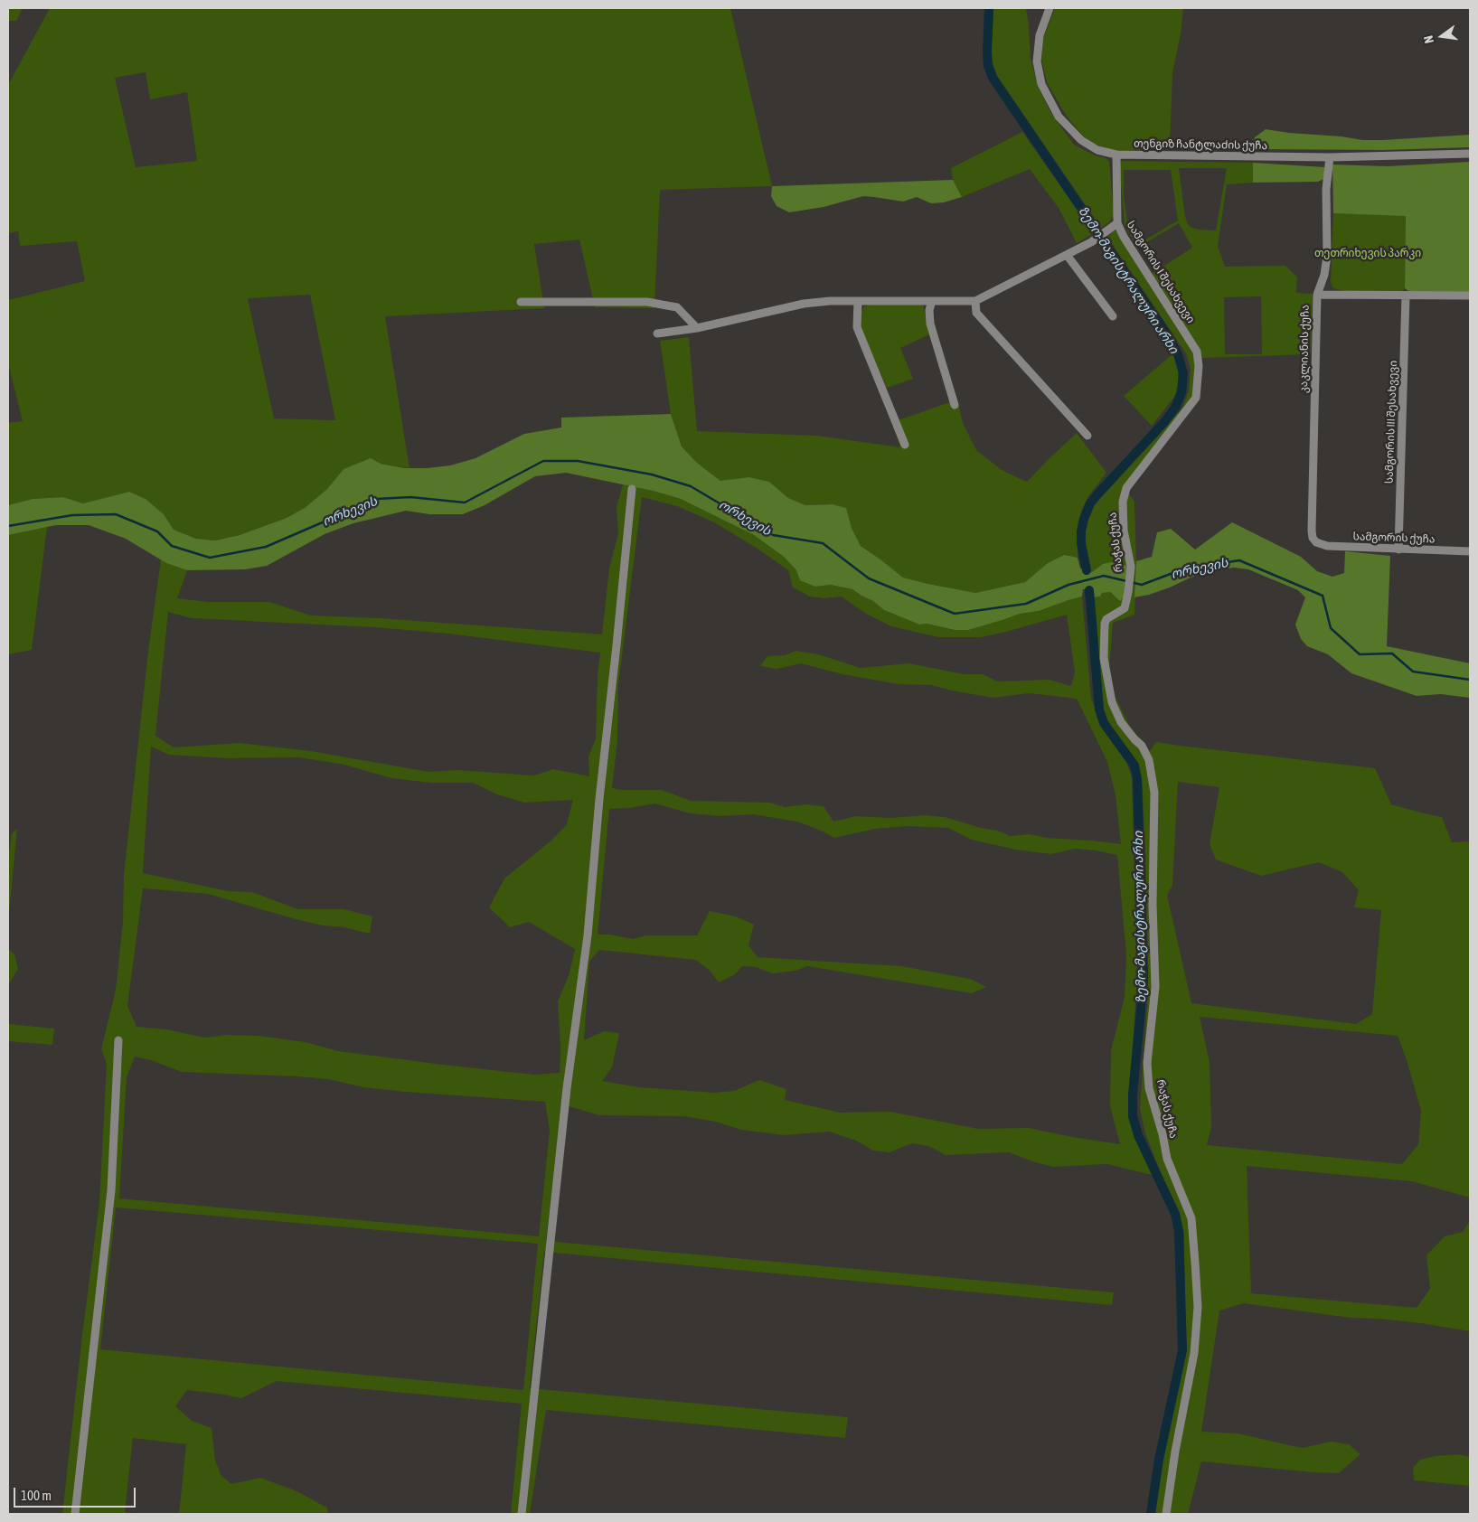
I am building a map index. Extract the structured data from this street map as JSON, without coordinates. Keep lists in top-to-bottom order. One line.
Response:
{"streets":{"street":["თენგიზ ჩანტლაძის ქუჩა","სამგორის I შესახვევი","კაკლიანის ქუჩა","სამგორის III შესახვევი","სამგორის ქუჩა","რაჭას ქუჩა"]},"crossings":[["თენგიზ ჩანტლაძის ქუჩა","სამგორის I შესახვევი"],["თენგიზ ჩანტლაძის ქუჩა","კაკლიანის ქუჩა"],["სამგორის I შესახვევი","რაჭას ქუჩა"],["კაკლიანის ქუჩა","სამგორის ქუჩა"],["სამგორის III შესახვევი","სამგორის ქუჩა"]],"water":["ზემო-მაგისტრალური არხი","ორხევის"],"parks":["თეთრიხევის პარკი"],"scale_bar":"100 m","north":"left"}
